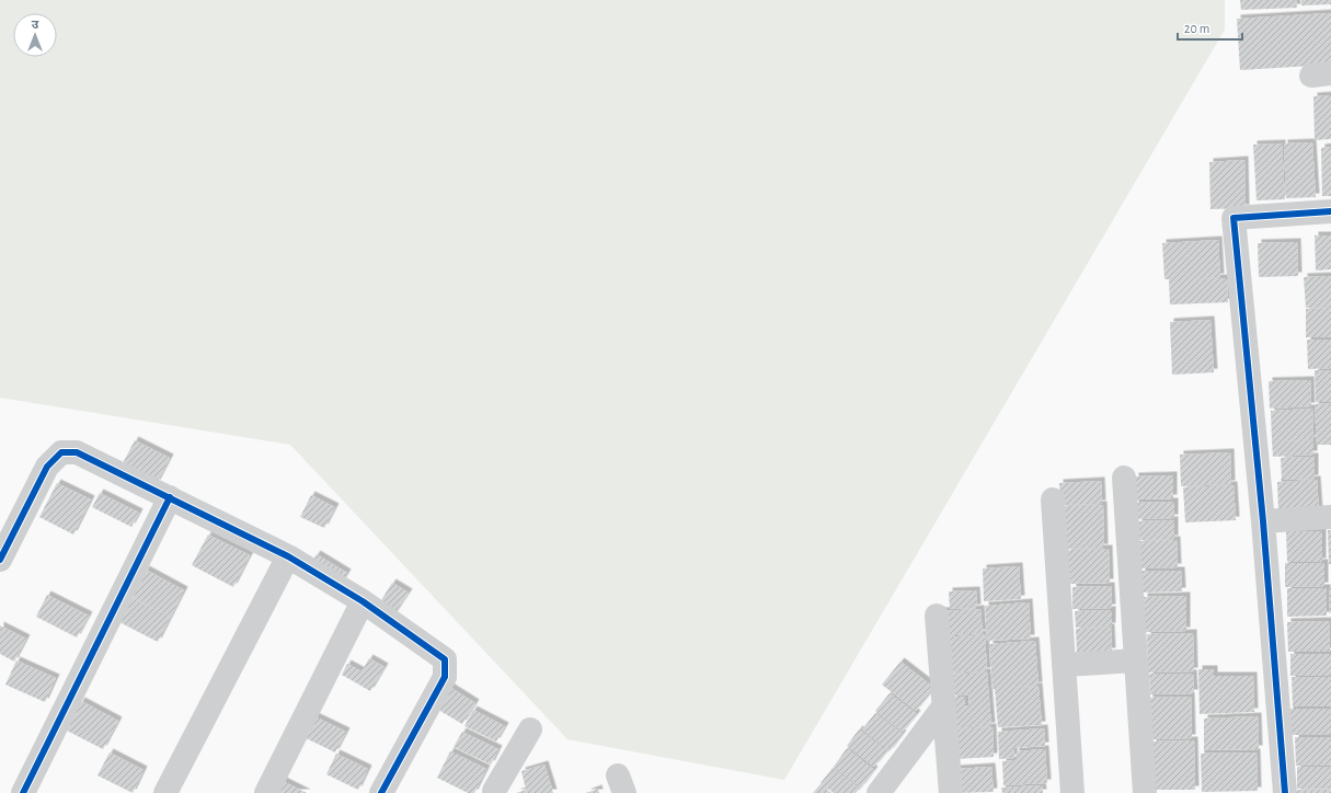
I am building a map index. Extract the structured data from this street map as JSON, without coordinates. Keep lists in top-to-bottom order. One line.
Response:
{"scale_bar":"20 m","north":"top"}
